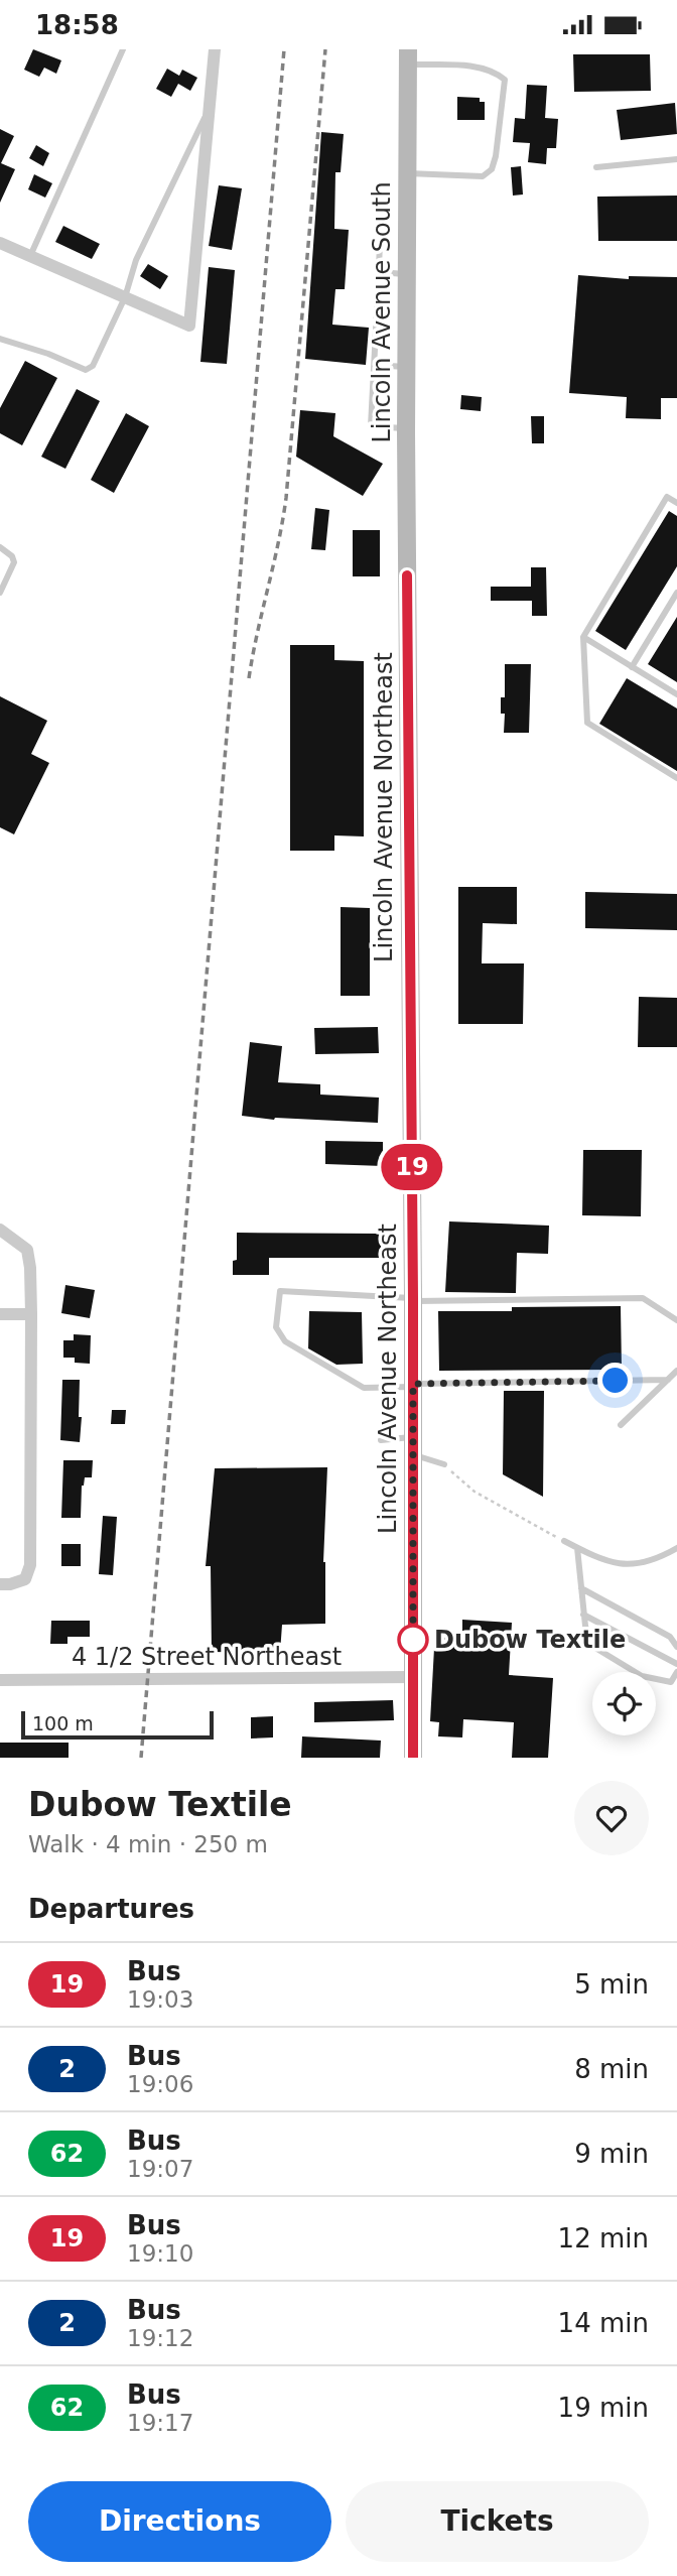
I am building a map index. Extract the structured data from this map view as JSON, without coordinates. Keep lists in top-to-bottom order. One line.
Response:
{"streets":{"street":["Lincoln Avenue South","Lincoln Avenue Northeast","4 1/2 Street Northeast"]},"crossings":[["Lincoln Avenue South","Lincoln Avenue Northeast"],["Lincoln Avenue Northeast","4 1/2 Street Northeast"]],"places":["Dubow Textile"],"lines":["bus line 19"],"scale_bar":"100 m","page":{"status":"18:58","on_map":"19","scale":"100 m","heading":[["Dubow Textile","Walk · 4 min · 250 m"],"Departures"],"list":[{"mark":"19","name":"Bus","note":"19:03","value":"5 min"},{"mark":"2","name":"Bus","note":"19:06","value":"8 min"},{"mark":"62","name":"Bus","note":"19:07","value":"9 min"},{"mark":"19","name":"Bus","note":"19:10","value":"12 min"},{"mark":"2","name":"Bus","note":"19:12","value":"14 min"},{"mark":"62","name":"Bus","note":"19:17","value":"19 min"}],"buttons":["Directions","Tickets"]}}
